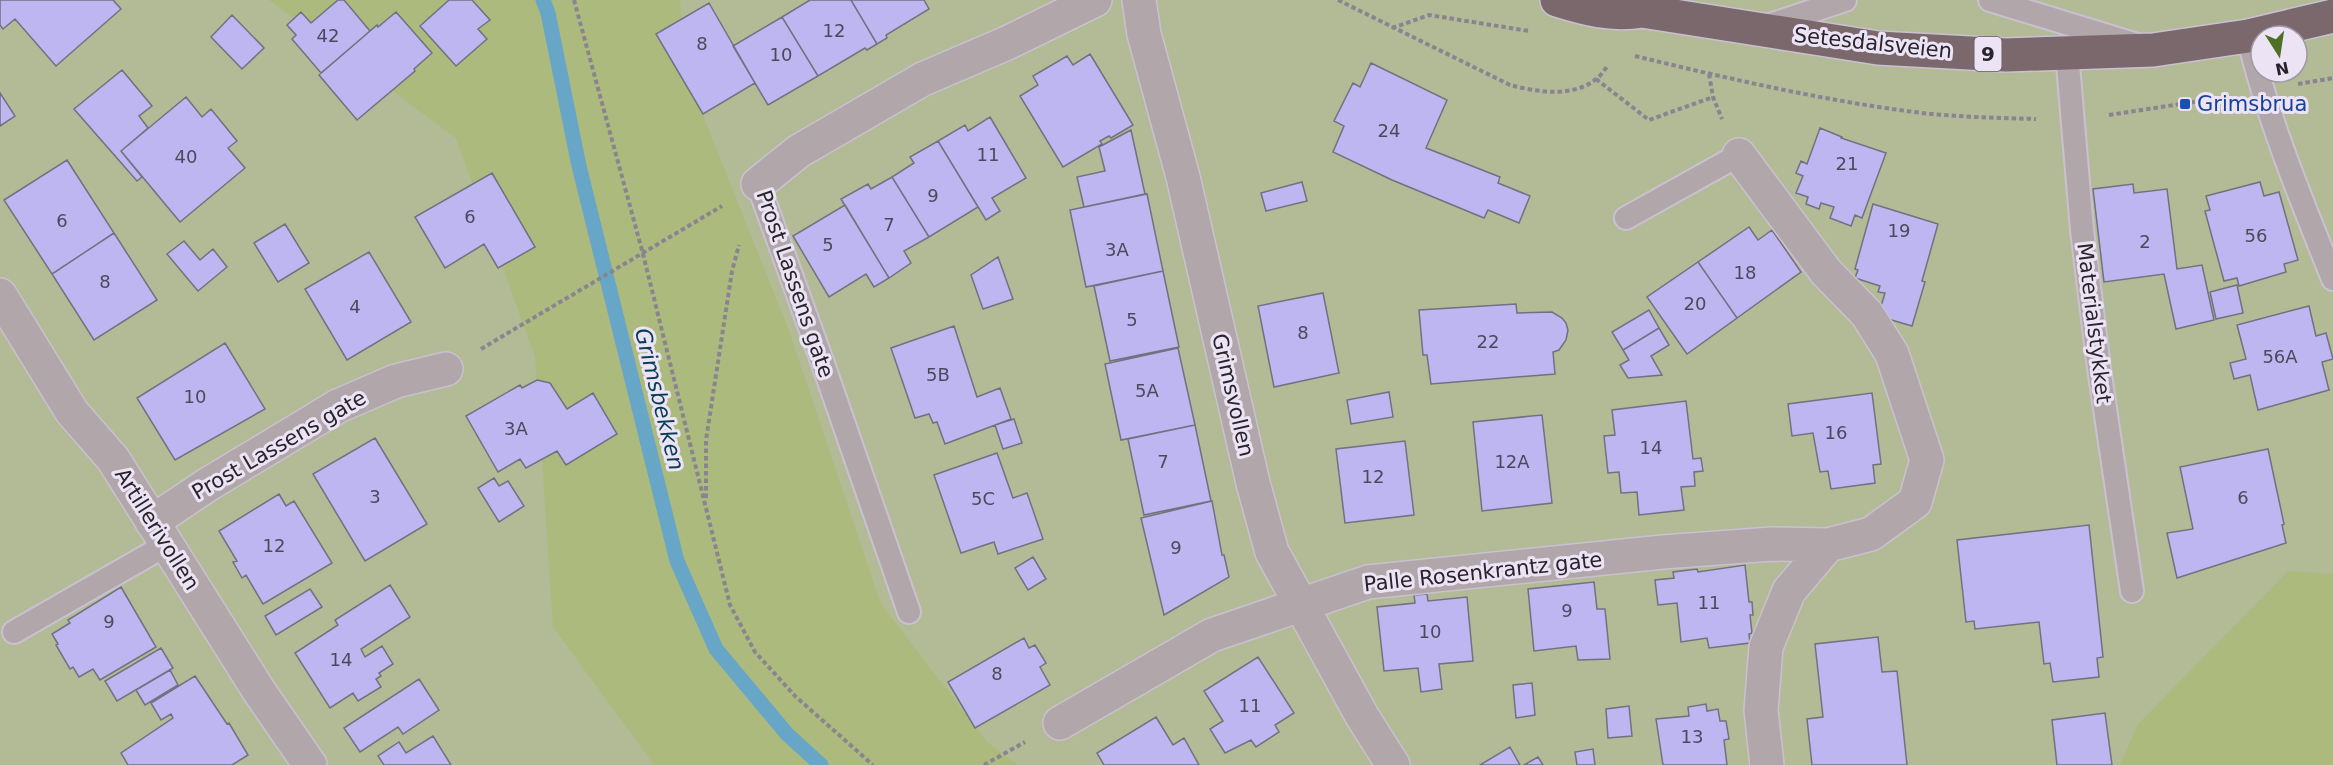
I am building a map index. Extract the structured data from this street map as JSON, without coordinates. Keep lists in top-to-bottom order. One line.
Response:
{"streets":{"highway":["Setesdalsveien","9"],"street":["Prost Lassens gate","Grimsvollen","Artillerivollen","Palle Rosenkrantz gate"],"lane":["Materialstykket"]},"crossings":[["Setesdalsveien","Materialstykket"],["Prost Lassens gate","Artillerivollen"],["Grimsvollen","Palle Rosenkrantz gate"]],"water":["Grimsbekken"],"places":{"transit":["Grimsbrua"]},"house_numbers":["12","42","8","10","24","11","40","21","9","6","6","7","19","56","2","5","3A","18","8","20","4","5","8","22","56A","5B","5A","10","3A","16","14","7","12A","12","3","6","5C","12","9","11","9","9","10","14","8","11","13"],"north":"bottom"}
